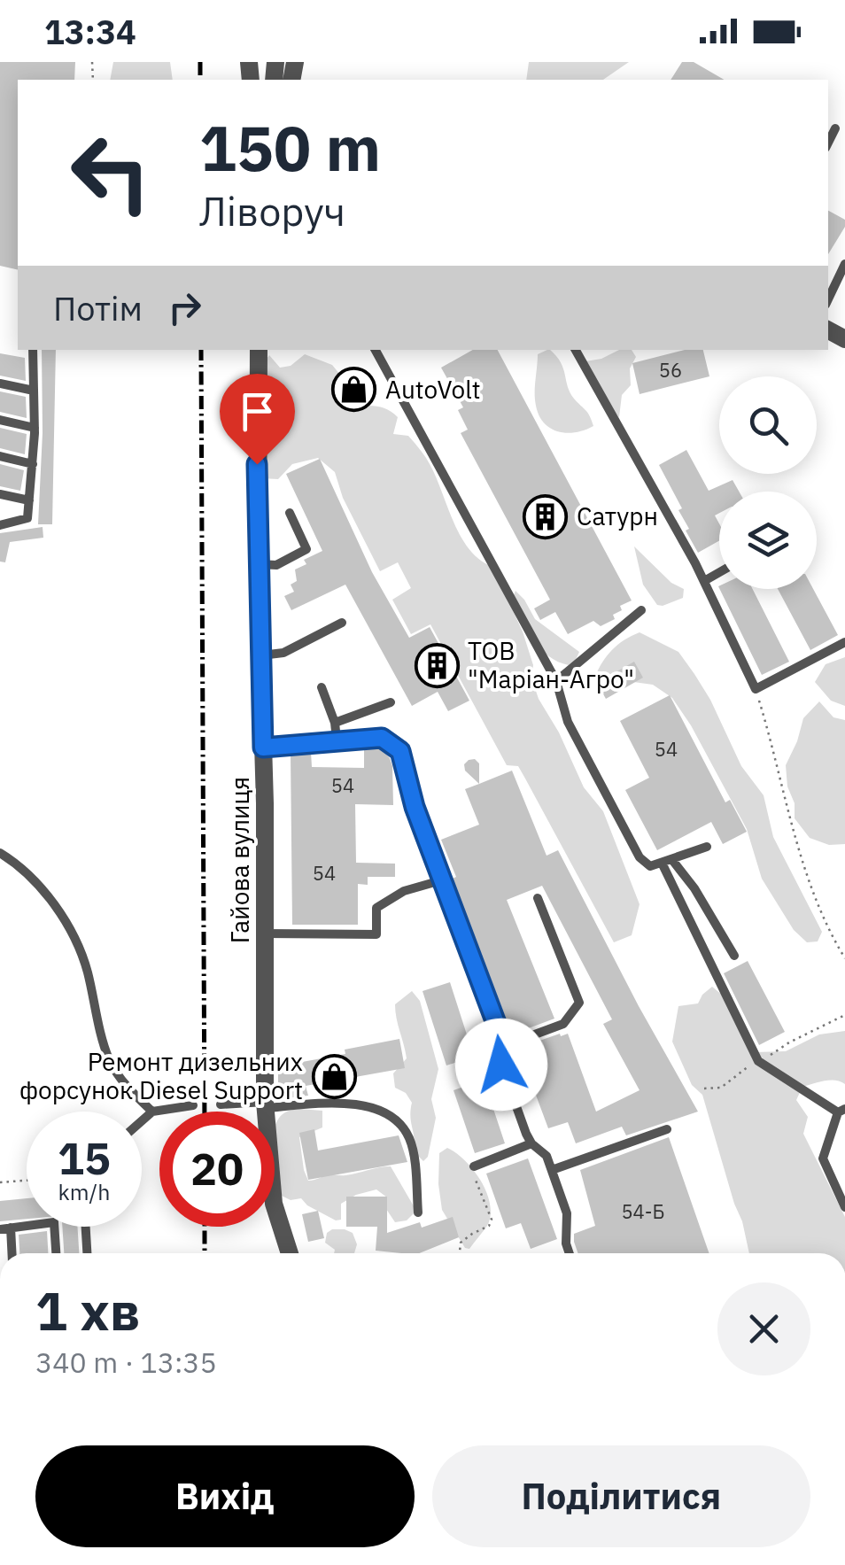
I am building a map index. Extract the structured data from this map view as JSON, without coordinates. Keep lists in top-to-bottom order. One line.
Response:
{"streets":{"street":["Гайова вулиця"]},"places":{"shop":["AutoVolt","Ремонт дизельних форсунок Diesel Support"],"building":["Сатурн","ТОВ \"Маріан-Агро\""]},"house_numbers":["56","54","54","54","54-Б"],"page":{"status":"13:34","turn":["150 m","Ліворуч"],"then":"Потім","speed":"15 km/h","limit":"20","heading":["1 хв","340 m · 13:35"],"buttons":["Вихід","Поділитися"]}}
